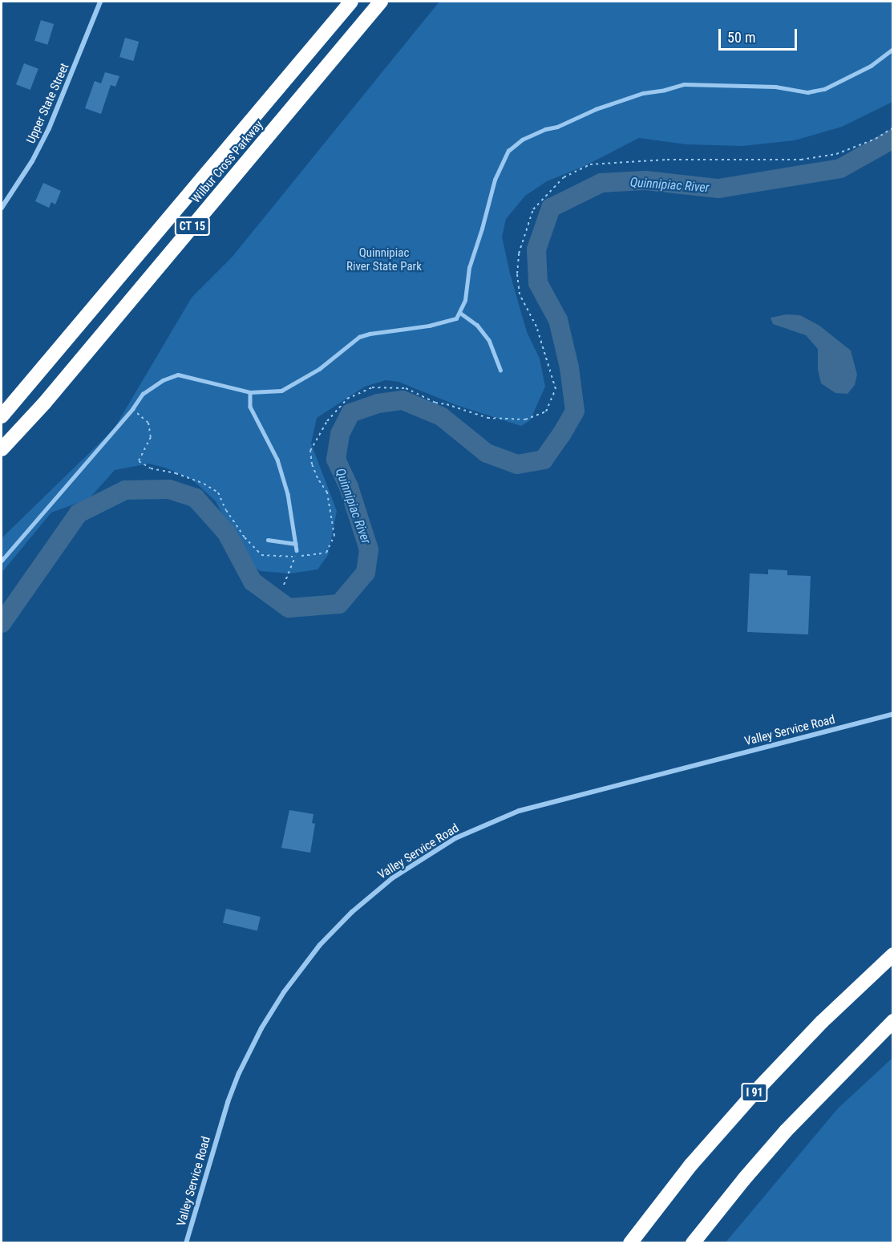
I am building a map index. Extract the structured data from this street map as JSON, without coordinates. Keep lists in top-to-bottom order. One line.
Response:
{"streets":{"highway":["Wilbur Cross Parkway","CT 15","I 91"],"street":["Upper State Street","Valley Service Road"]},"water":["Quinnipiac River"],"parks":["Quinnipiac River State Park"],"scale_bar":"50 m"}
